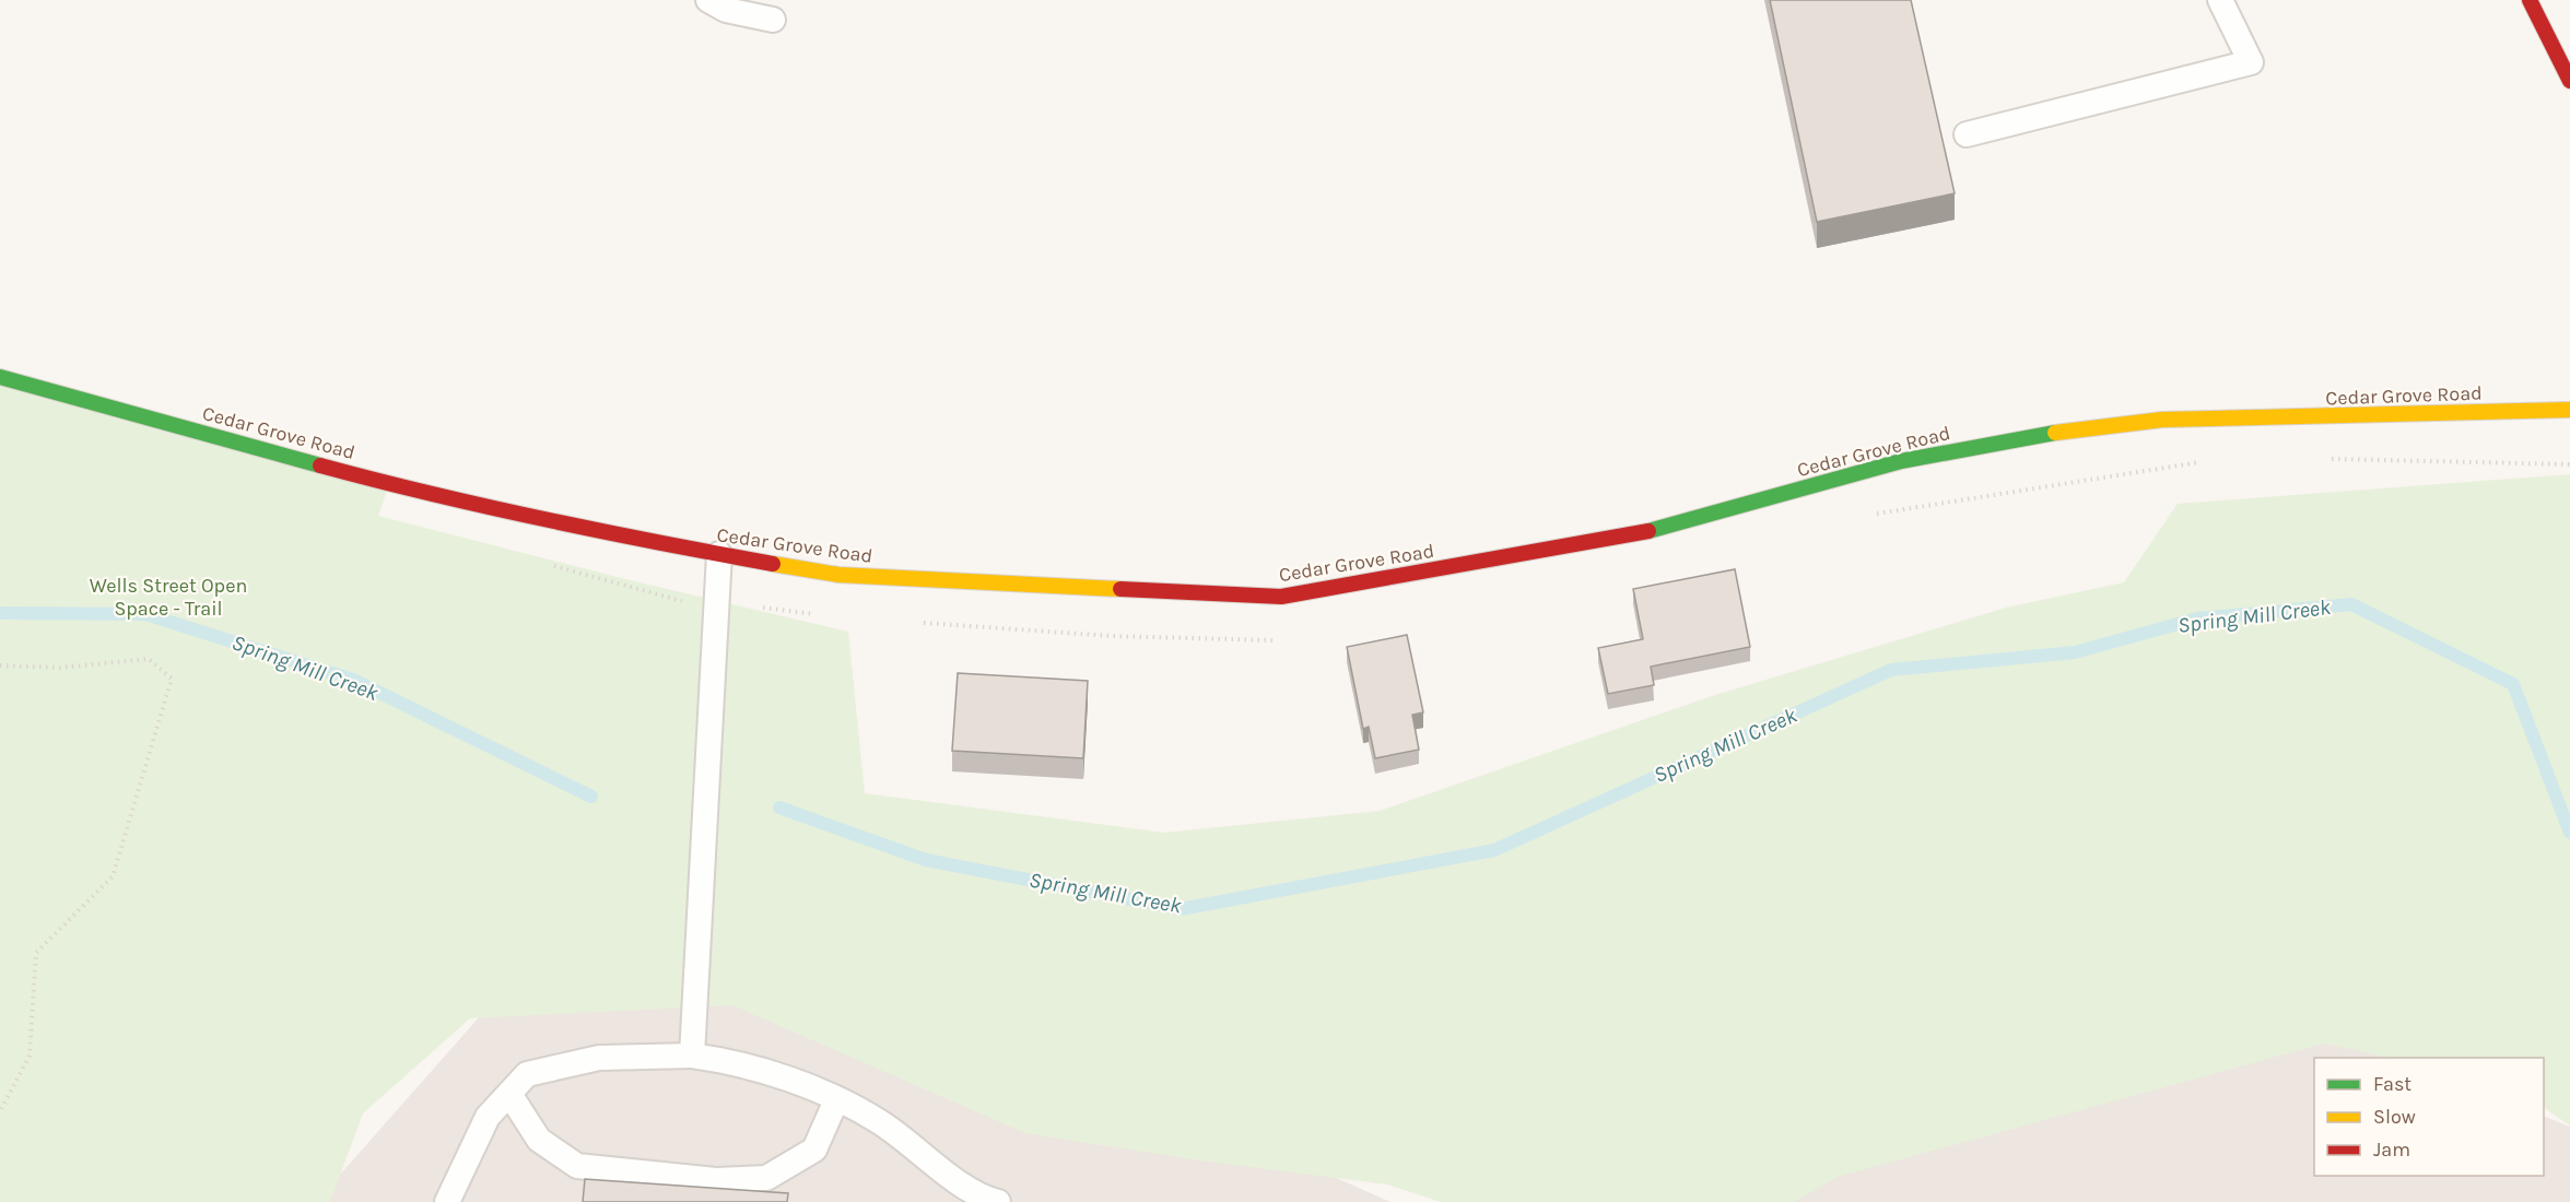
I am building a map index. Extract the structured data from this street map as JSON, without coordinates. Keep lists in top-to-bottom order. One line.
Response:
{"streets":{"street":["Cedar Grove Road"]},"water":["Spring Mill Creek"],"parks":["Wells Street Open Space - Trail"],"legend":["Fast","Slow","Jam"]}
